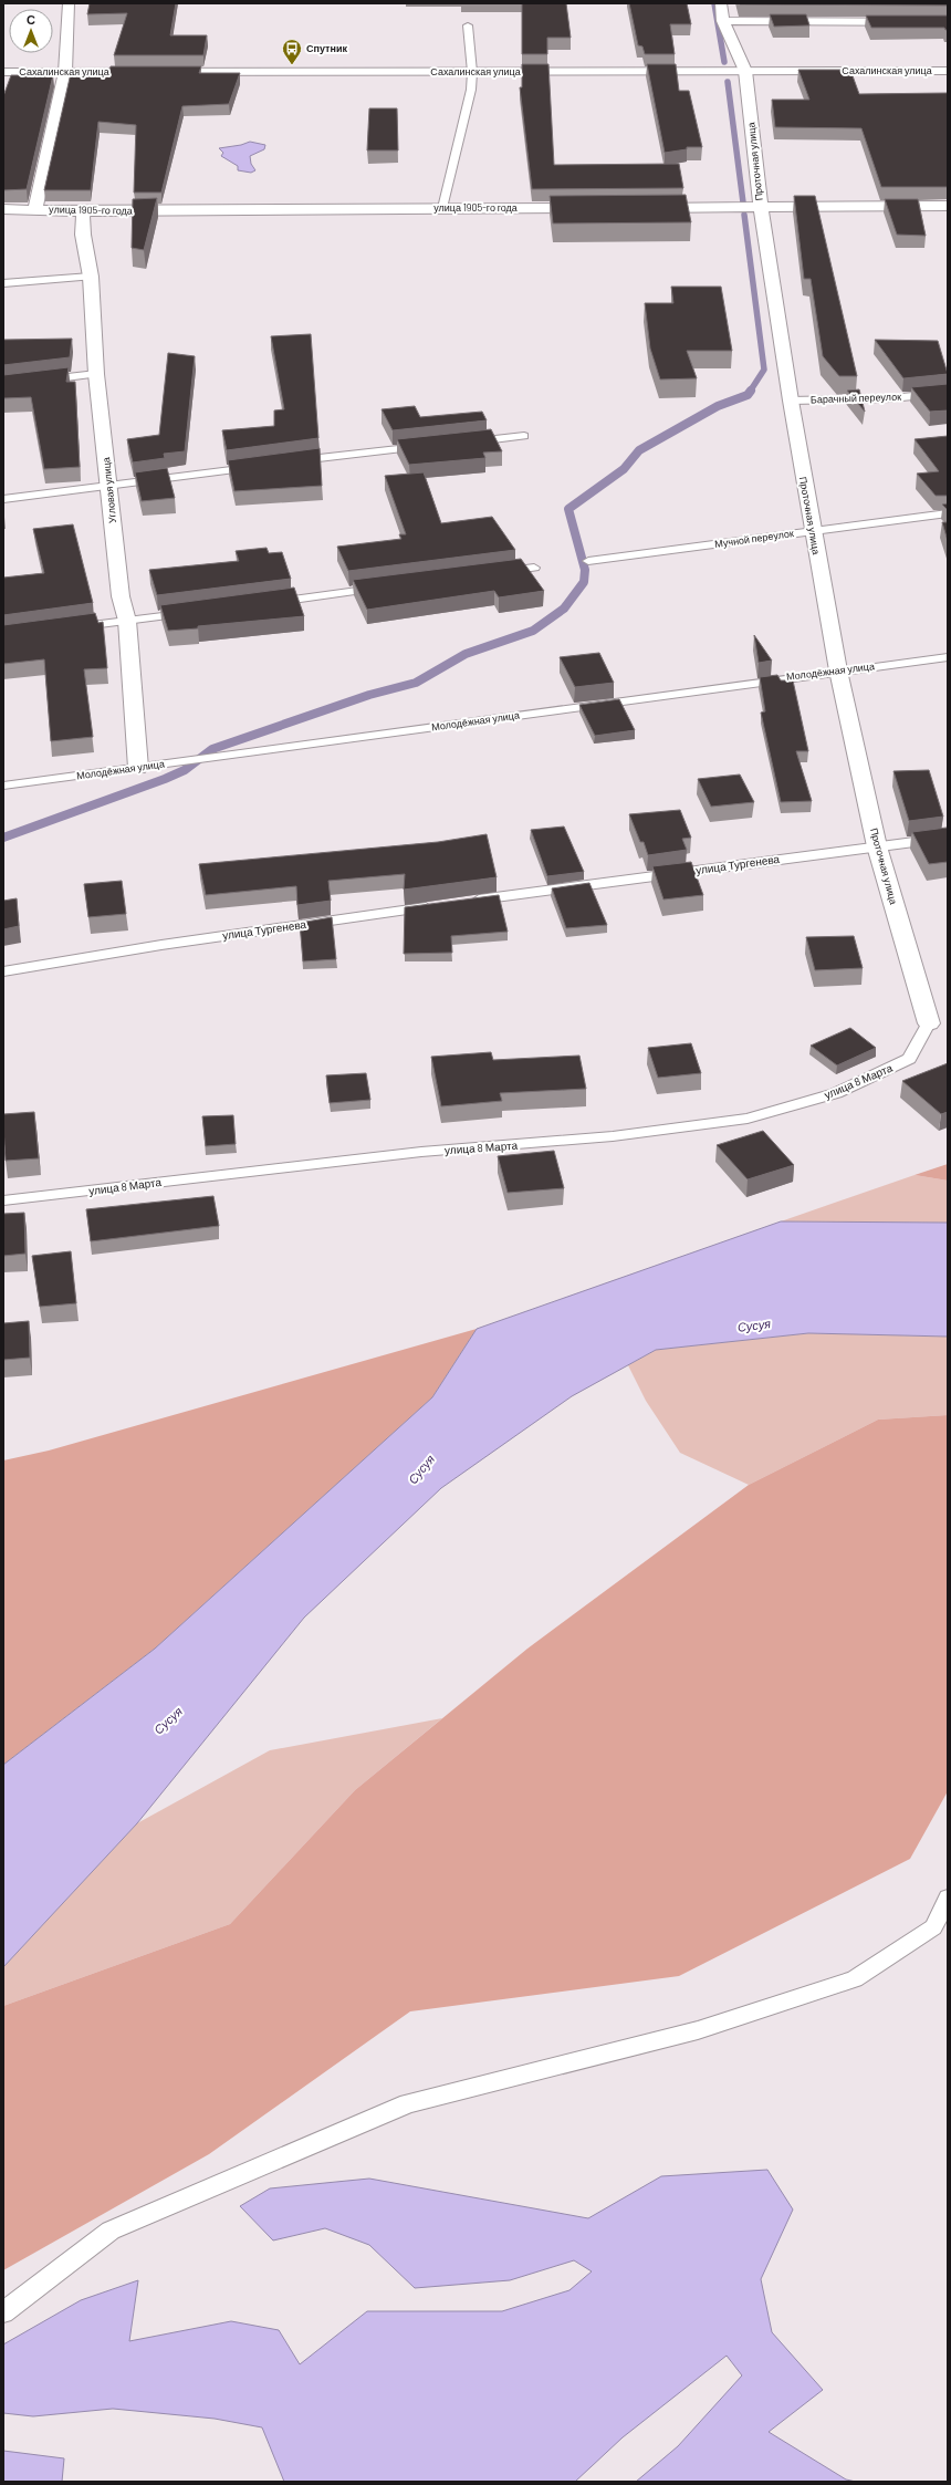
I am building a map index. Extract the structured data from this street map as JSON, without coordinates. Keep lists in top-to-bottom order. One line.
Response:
{"streets":{"street":["Сахалинская улица","Проточная улица","улица 1905-го года","Угловая улица"],"lane":["Барачный переулок","Мучной переулок","Молодёжная улица","улица Тургенева","улица 8 Марта"]},"crossings":[["Сахалинская улица","Проточная улица"],["Проточная улица","Барачный переулок"],["Проточная улица","Мучной переулок"],["Проточная улица","Молодёжная улица"],["Проточная улица","улица Тургенева"],["Проточная улица","улица 8 Марта"],["улица 1905-го года","Угловая улица"],["Угловая улица","Молодёжная улица"]],"water":["Сусуя"],"places":{"bus stop":["Спутник"]},"north":"top"}
